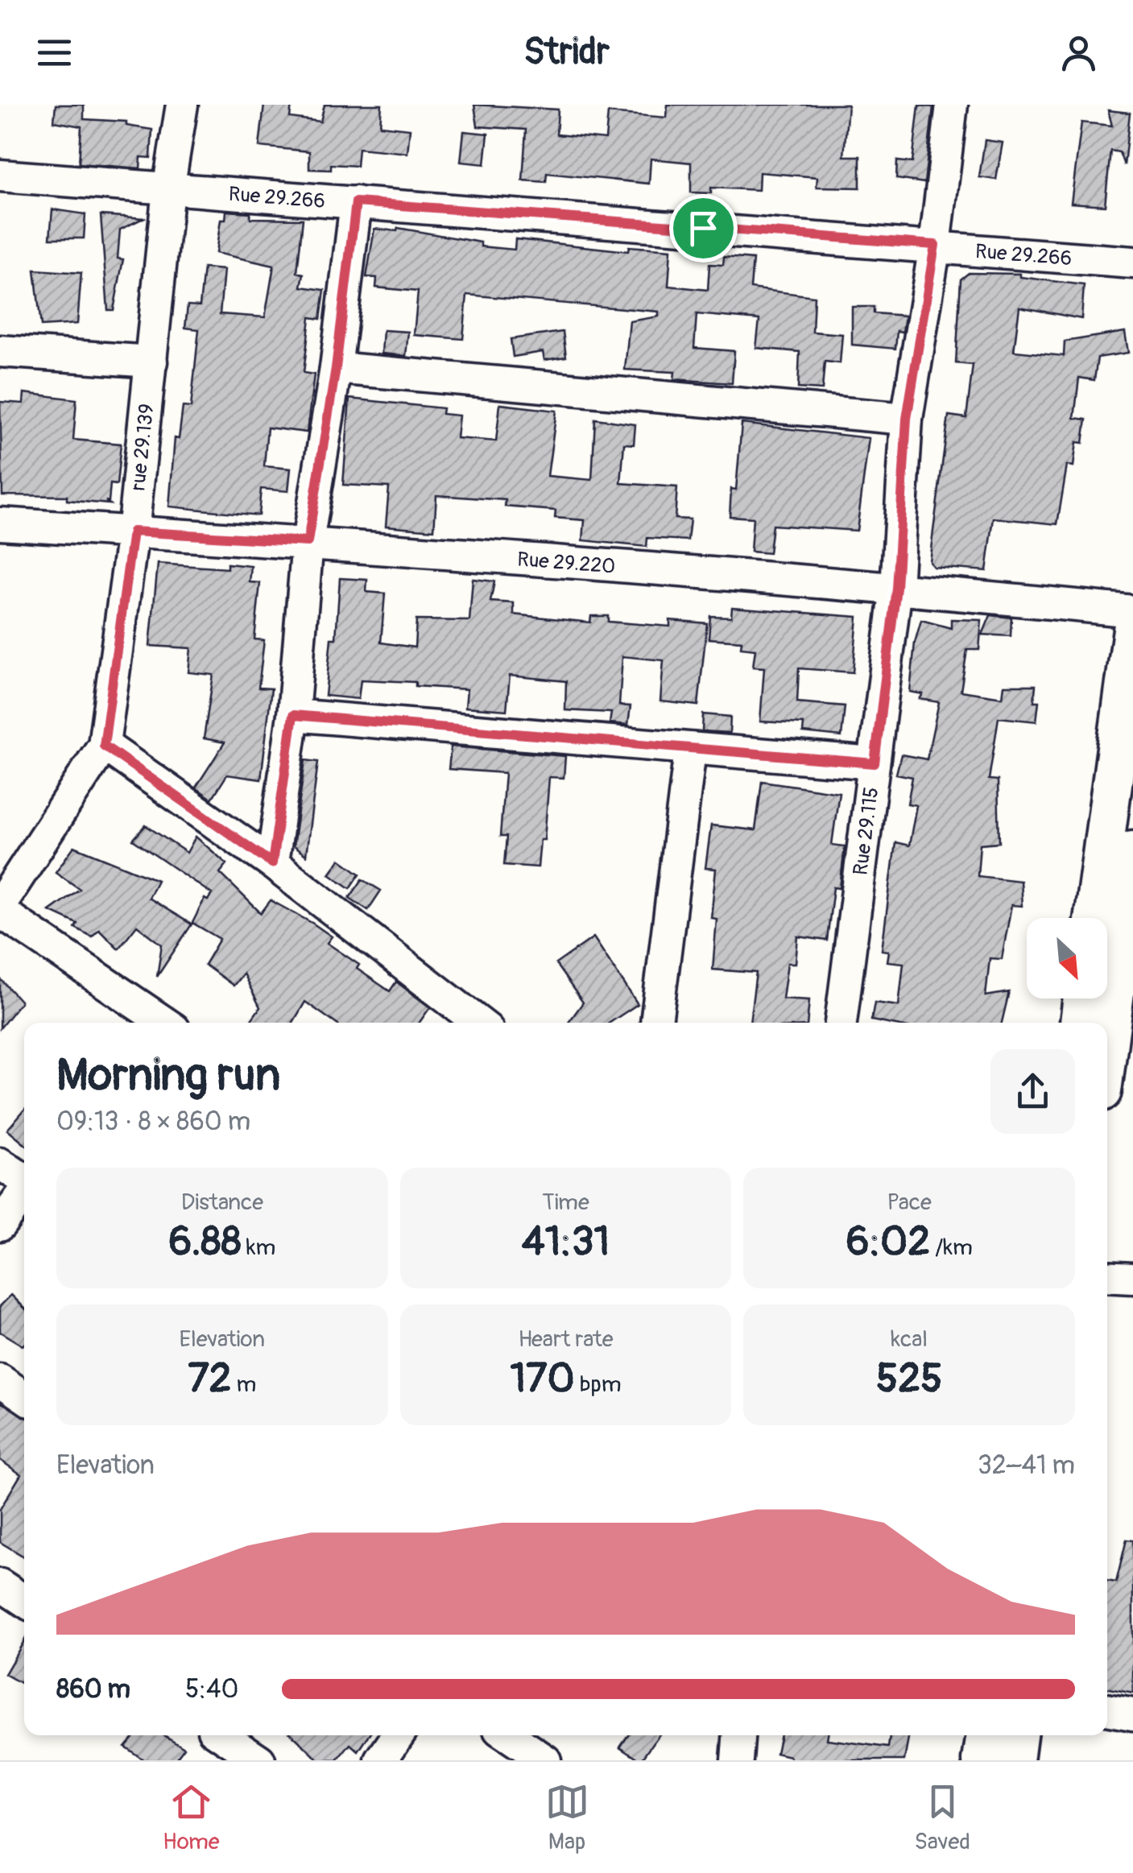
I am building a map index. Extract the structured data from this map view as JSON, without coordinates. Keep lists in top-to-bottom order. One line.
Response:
{"streets":{"street":["Rue 29.266","rue 29.139","Rue 29.220","Rue 29.115"]},"crossings":[["Rue 29.266","rue 29.139"],["Rue 29.266","Rue 29.115"],["rue 29.139","Rue 29.220"],["Rue 29.220","Rue 29.115"]],"north":"bottom right","page":{"header":"Stridr","heading":["Morning run","09:13 · 8 × 860 m"],"stats":[["Distance","6.88 km"],["Time","41:31"],["Pace","6:02 /km"],["Elevation","72 m"],["Heart rate","170 bpm"],["kcal","525"]],"chart":["Elevation","32–41 m"],"list":[{"name":"860 m","note":"5:40"}],"tabs":["Home","Map","Saved"]}}
